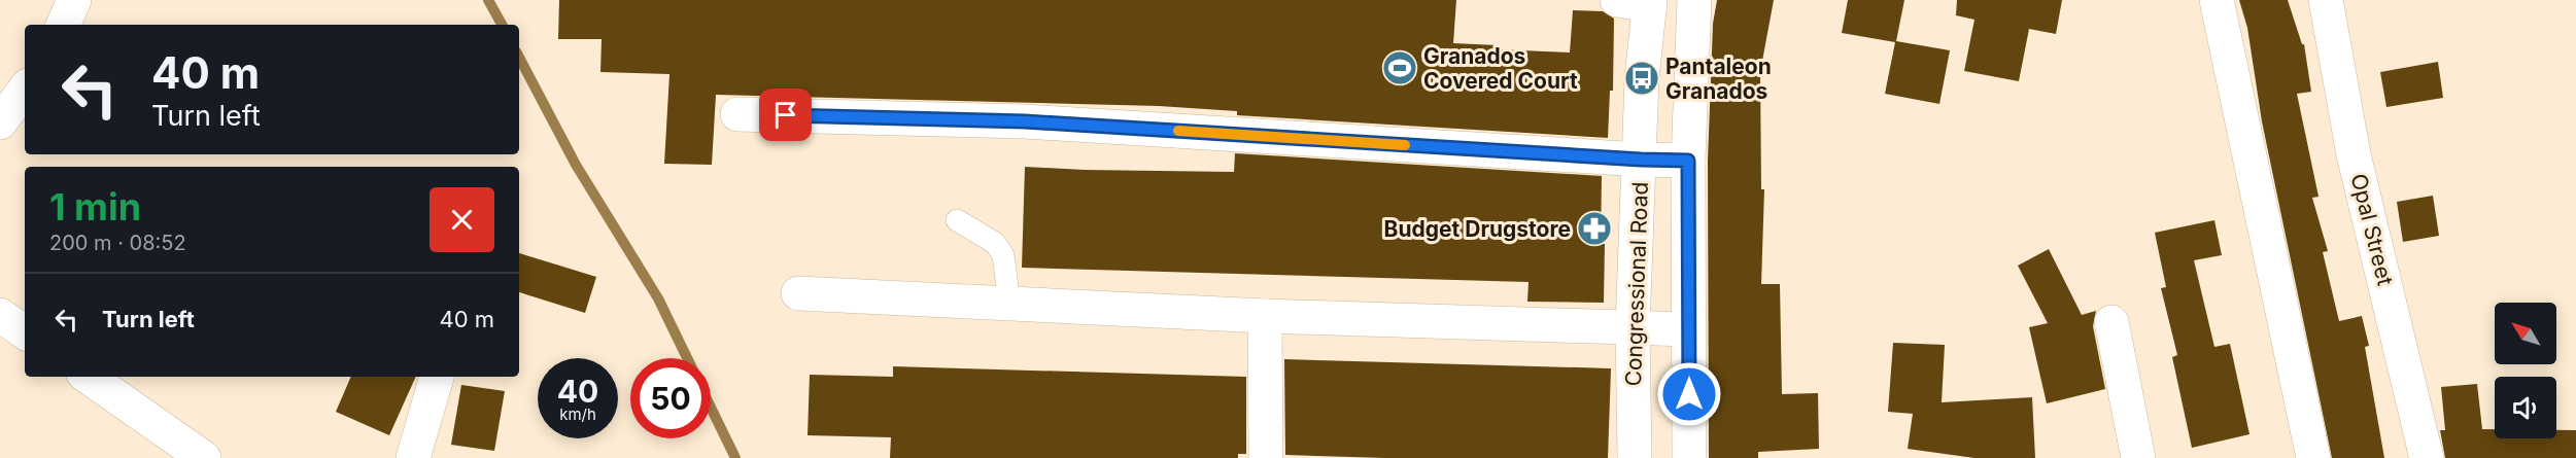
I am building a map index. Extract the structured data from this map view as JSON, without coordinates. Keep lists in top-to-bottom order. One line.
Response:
{"streets":{"street":["Opal Street","Congressional Road"]},"places":{"sports":["Granados Covered Court"],"bus stop":["Pantaleon Granados"],"pharmacy":["Budget Drugstore"]},"north":"top left","page":{"turn":["40 m","Turn left"],"heading":["1 min","200 m · 08:52"],"list":[{"name":"Turn left","value":"40 m"}],"speed":"40 km/h","limit":"50"}}
